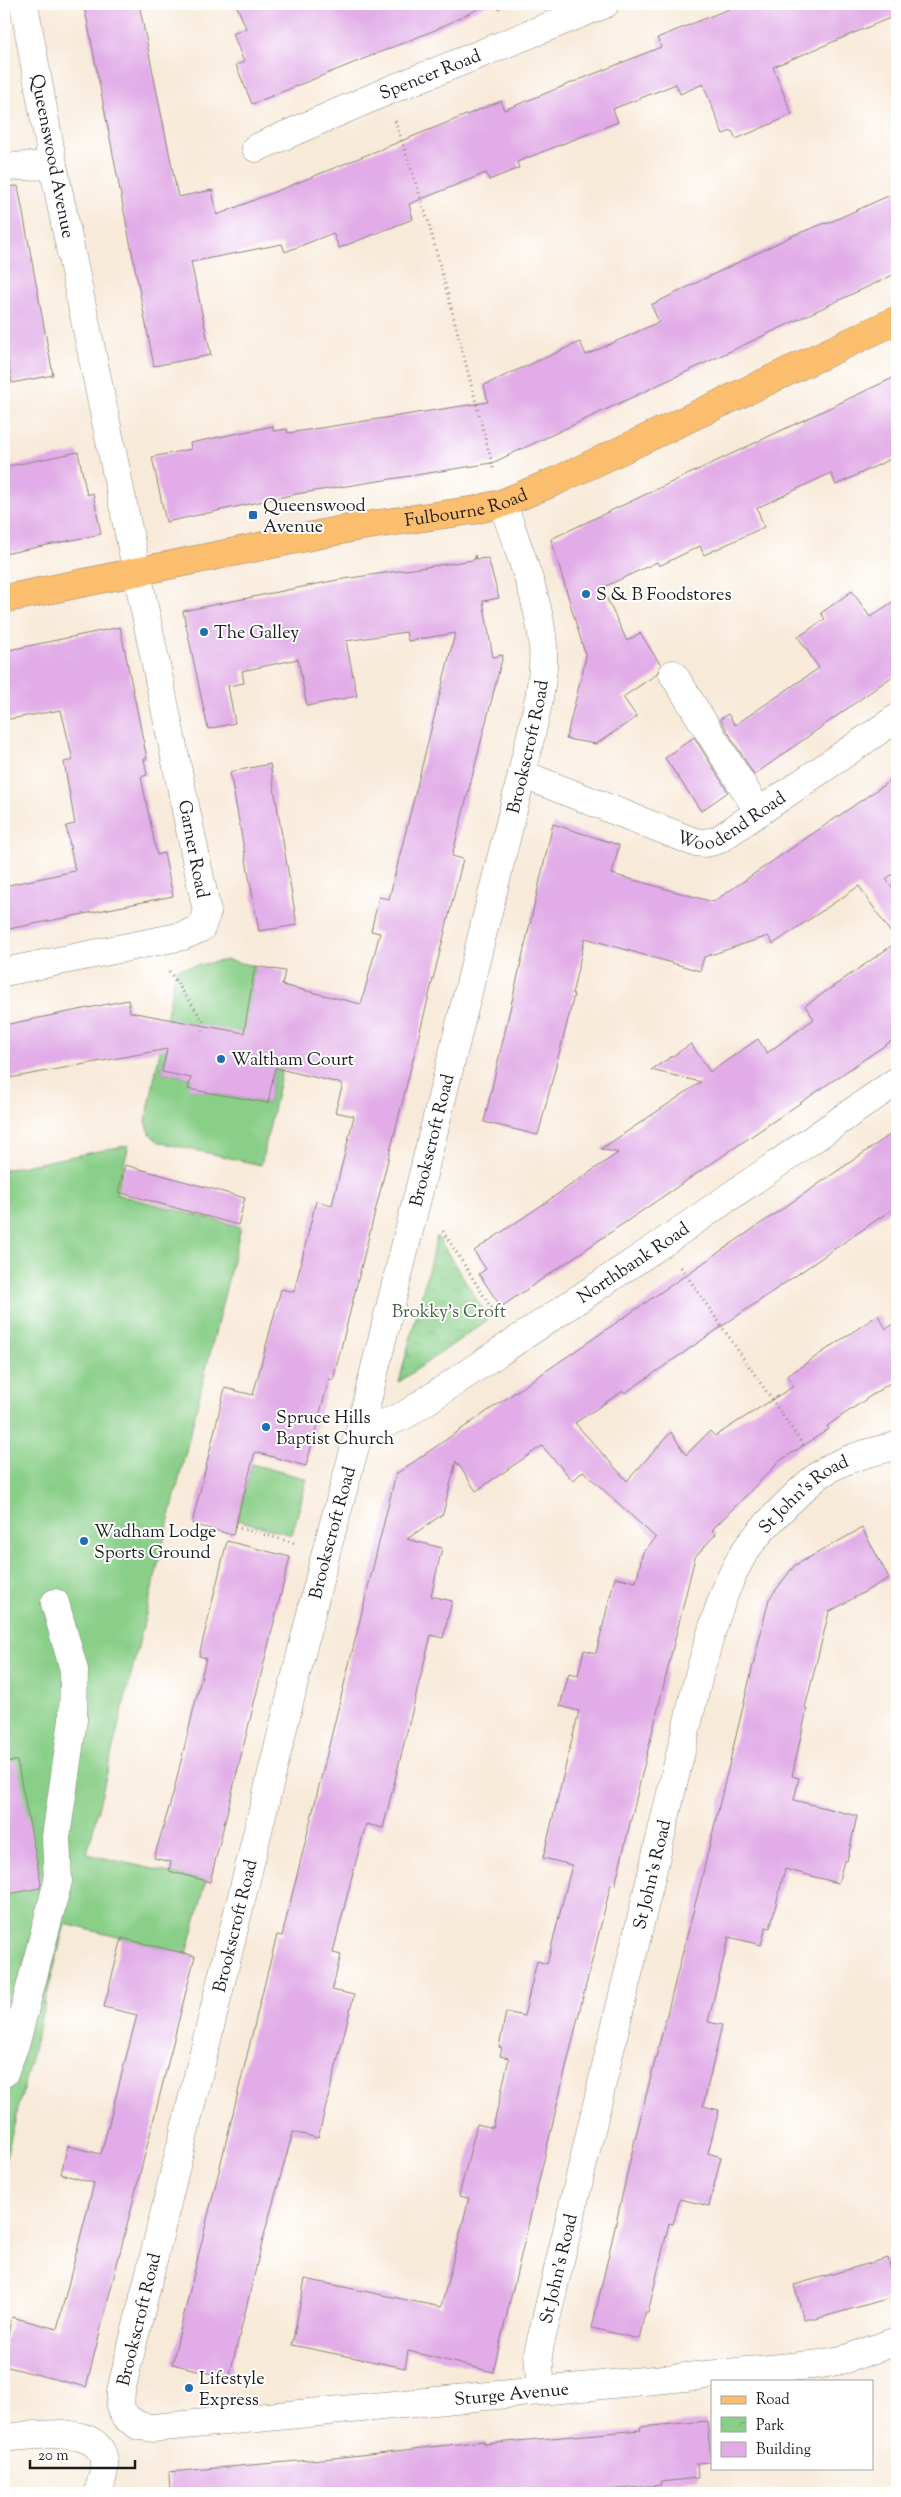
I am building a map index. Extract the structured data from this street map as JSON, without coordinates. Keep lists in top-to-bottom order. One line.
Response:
{"streets":{"main road":["Fulbourne Road"],"street":["Spencer Road","Queenswood Avenue","Brookscroft Road","Woodend Road","Garner Road","Northbank Road","St John's Road","Sturge Avenue"]},"crossings":[["Queenswood Avenue","Fulbourne Road"],["Queenswood Avenue","Garner Road"],["Fulbourne Road","Brookscroft Road"],["Fulbourne Road","Garner Road"],["Brookscroft Road","Woodend Road"],["Brookscroft Road","Northbank Road"],["Brookscroft Road","Sturge Avenue"],["St John's Road","Sturge Avenue"]],"parks":["Brokky's Croft"],"places":{"transit":["Queenswood Avenue"],"other":["S & B Foodstores","The Galley","Waltham Court","Spruce Hills Baptist Church","Wadham Lodge Sports Ground","Lifestyle Express"]},"legend":["Road","Park","Building"],"scale_bar":"20 m"}
